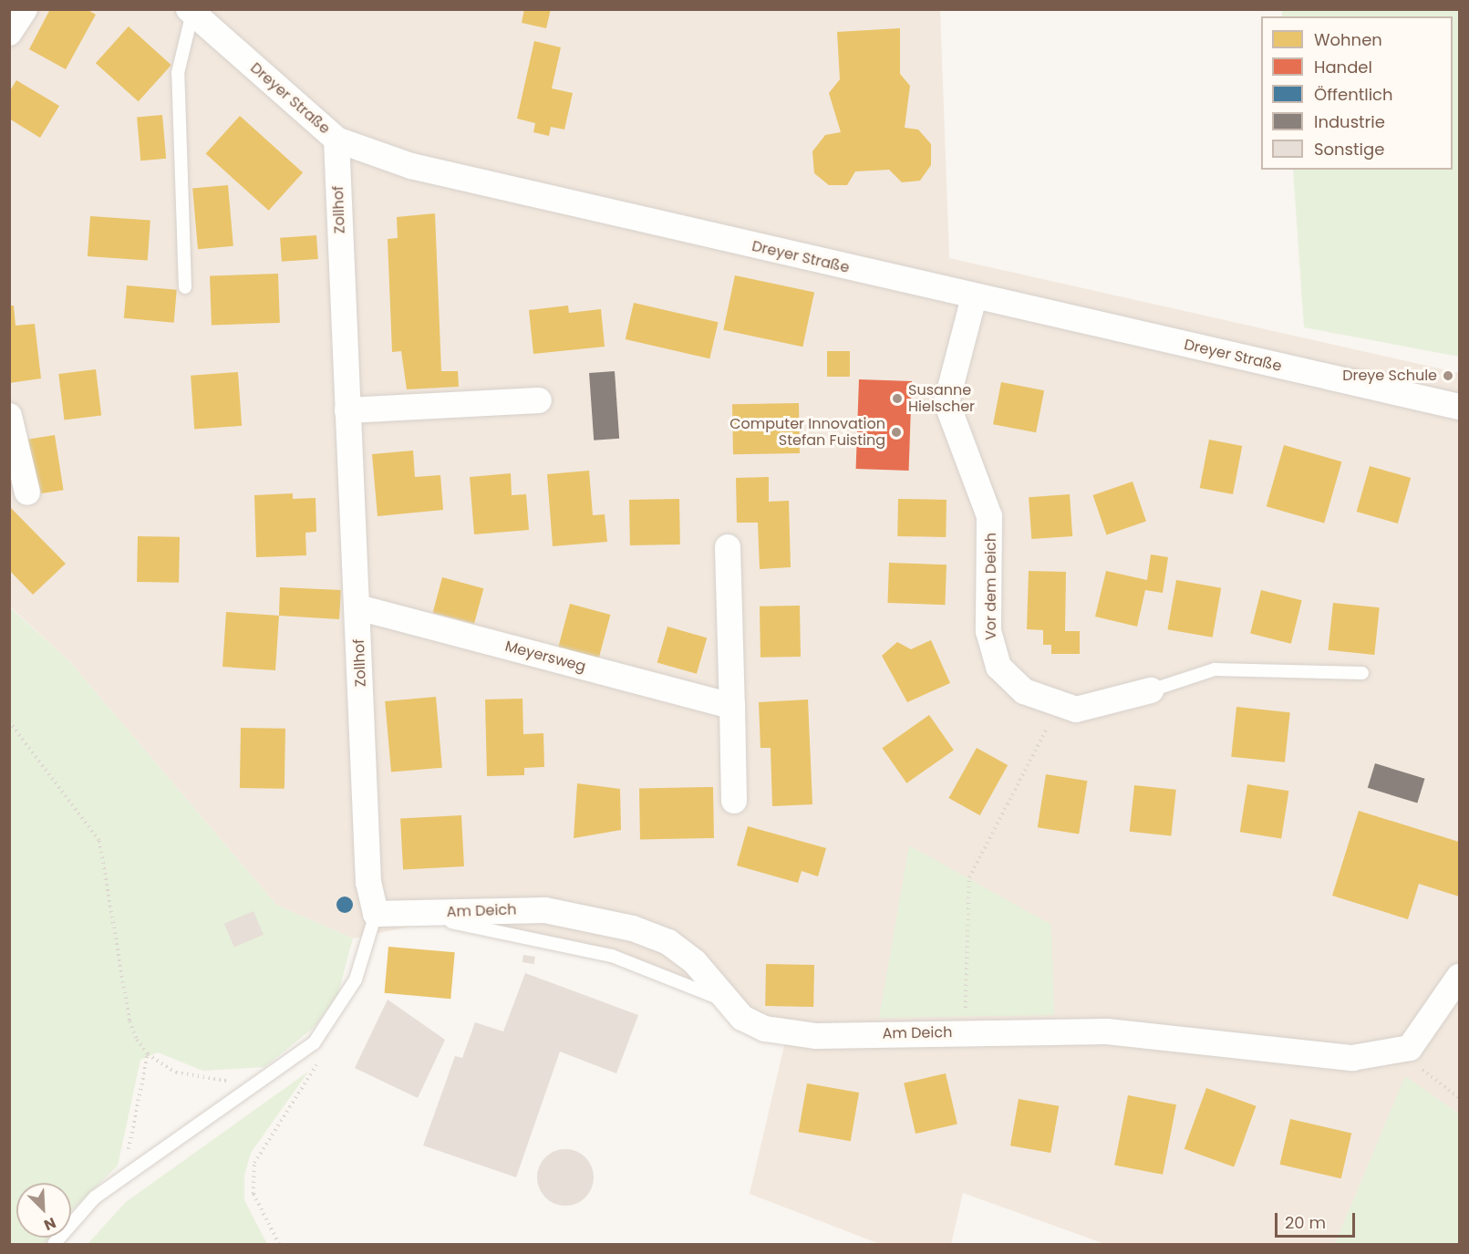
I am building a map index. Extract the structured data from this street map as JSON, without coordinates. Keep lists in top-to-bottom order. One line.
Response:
{"streets":{"street":["Dreyer Straße","Zollhof","Vor dem Deich","Meyersweg","Am Deich"]},"crossings":[["Dreyer Straße","Zollhof"],["Dreyer Straße","Vor dem Deich"],["Zollhof","Meyersweg"],["Zollhof","Am Deich"]],"places":["Dreye Schule","Susanne Hielscher","Computer Innovation Stefan Fuisting"],"legend":["Wohnen","Handel","Öffentlich","Industrie","Sonstige"],"scale_bar":"20 m","north":"bottom right"}
